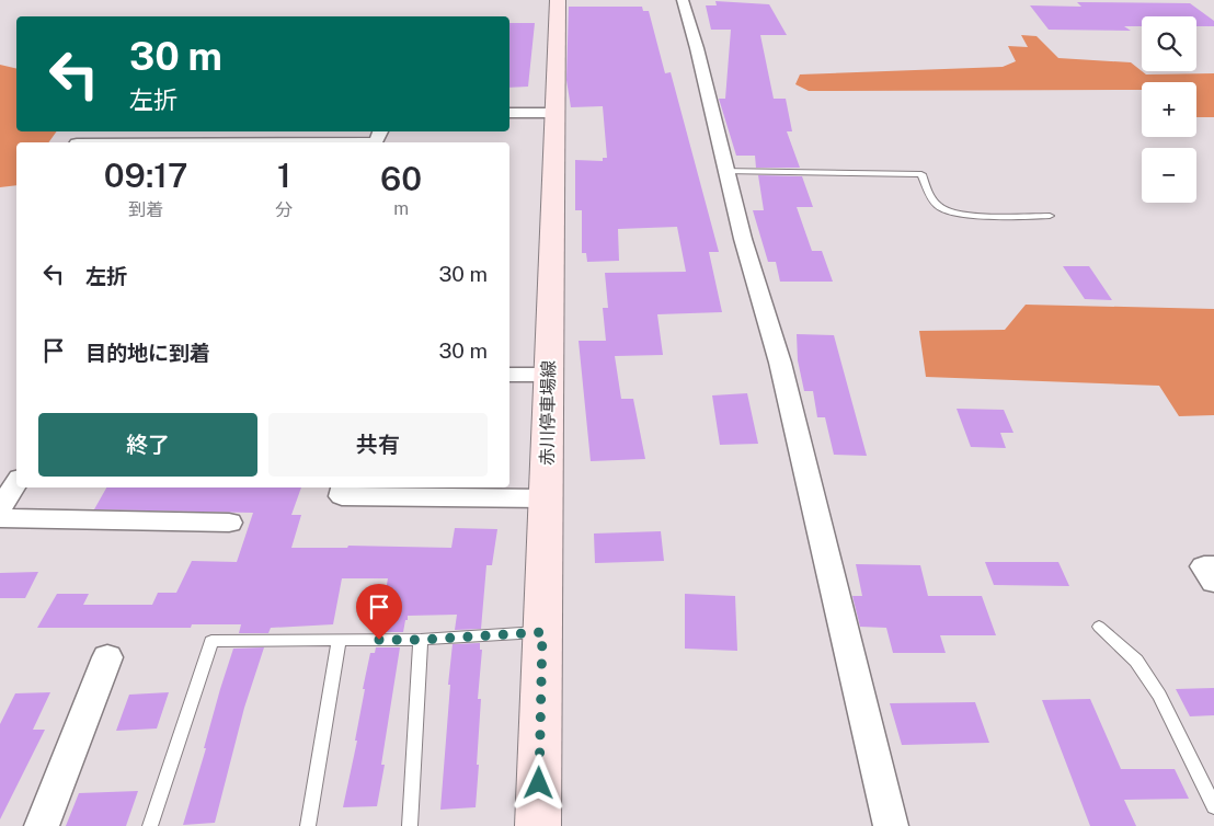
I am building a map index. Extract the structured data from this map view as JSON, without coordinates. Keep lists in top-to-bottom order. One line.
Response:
{"streets":{"main road":["赤川停車場線"]},"page":{"map_buttons":["+","−"],"turn":["30 m","左折"],"eta":["09:17","到着","1","分","60","m"],"list":[{"name":"左折","value":"30 m"},{"name":"目的地に到着","value":"30 m"}],"buttons":["終了","共有"]}}
